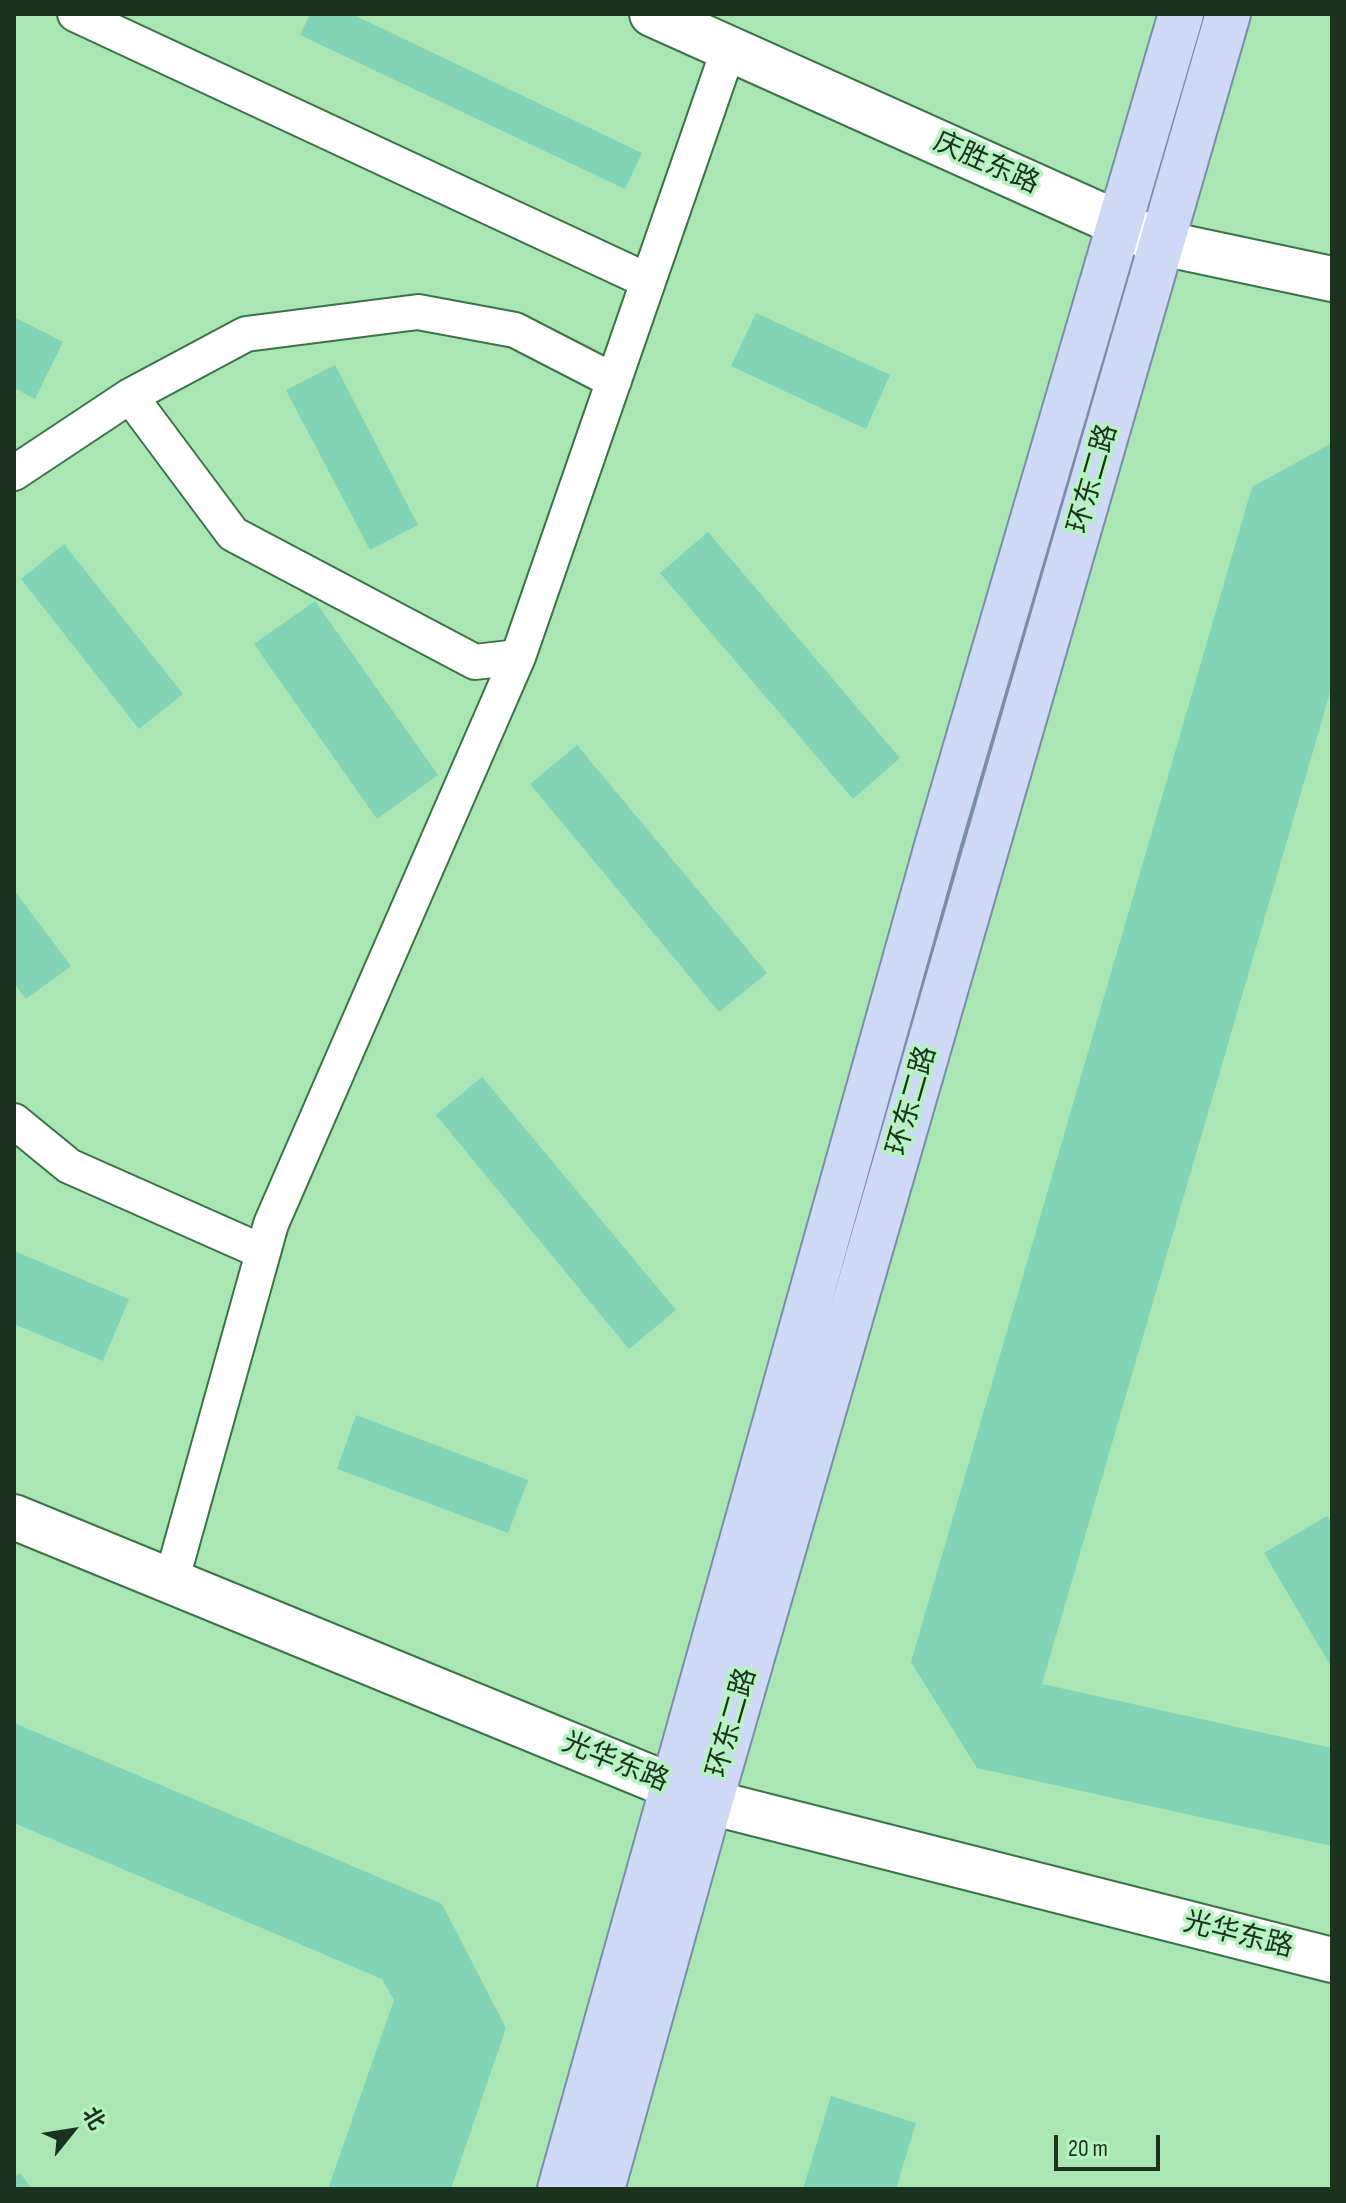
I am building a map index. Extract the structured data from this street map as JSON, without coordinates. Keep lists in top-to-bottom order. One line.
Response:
{"streets":{"main road":["庆胜东路","环东二路","光华东路"]},"crossings":[["庆胜东路","环东二路"],["环东二路","光华东路"]],"scale_bar":"20 m","north":"top right"}
